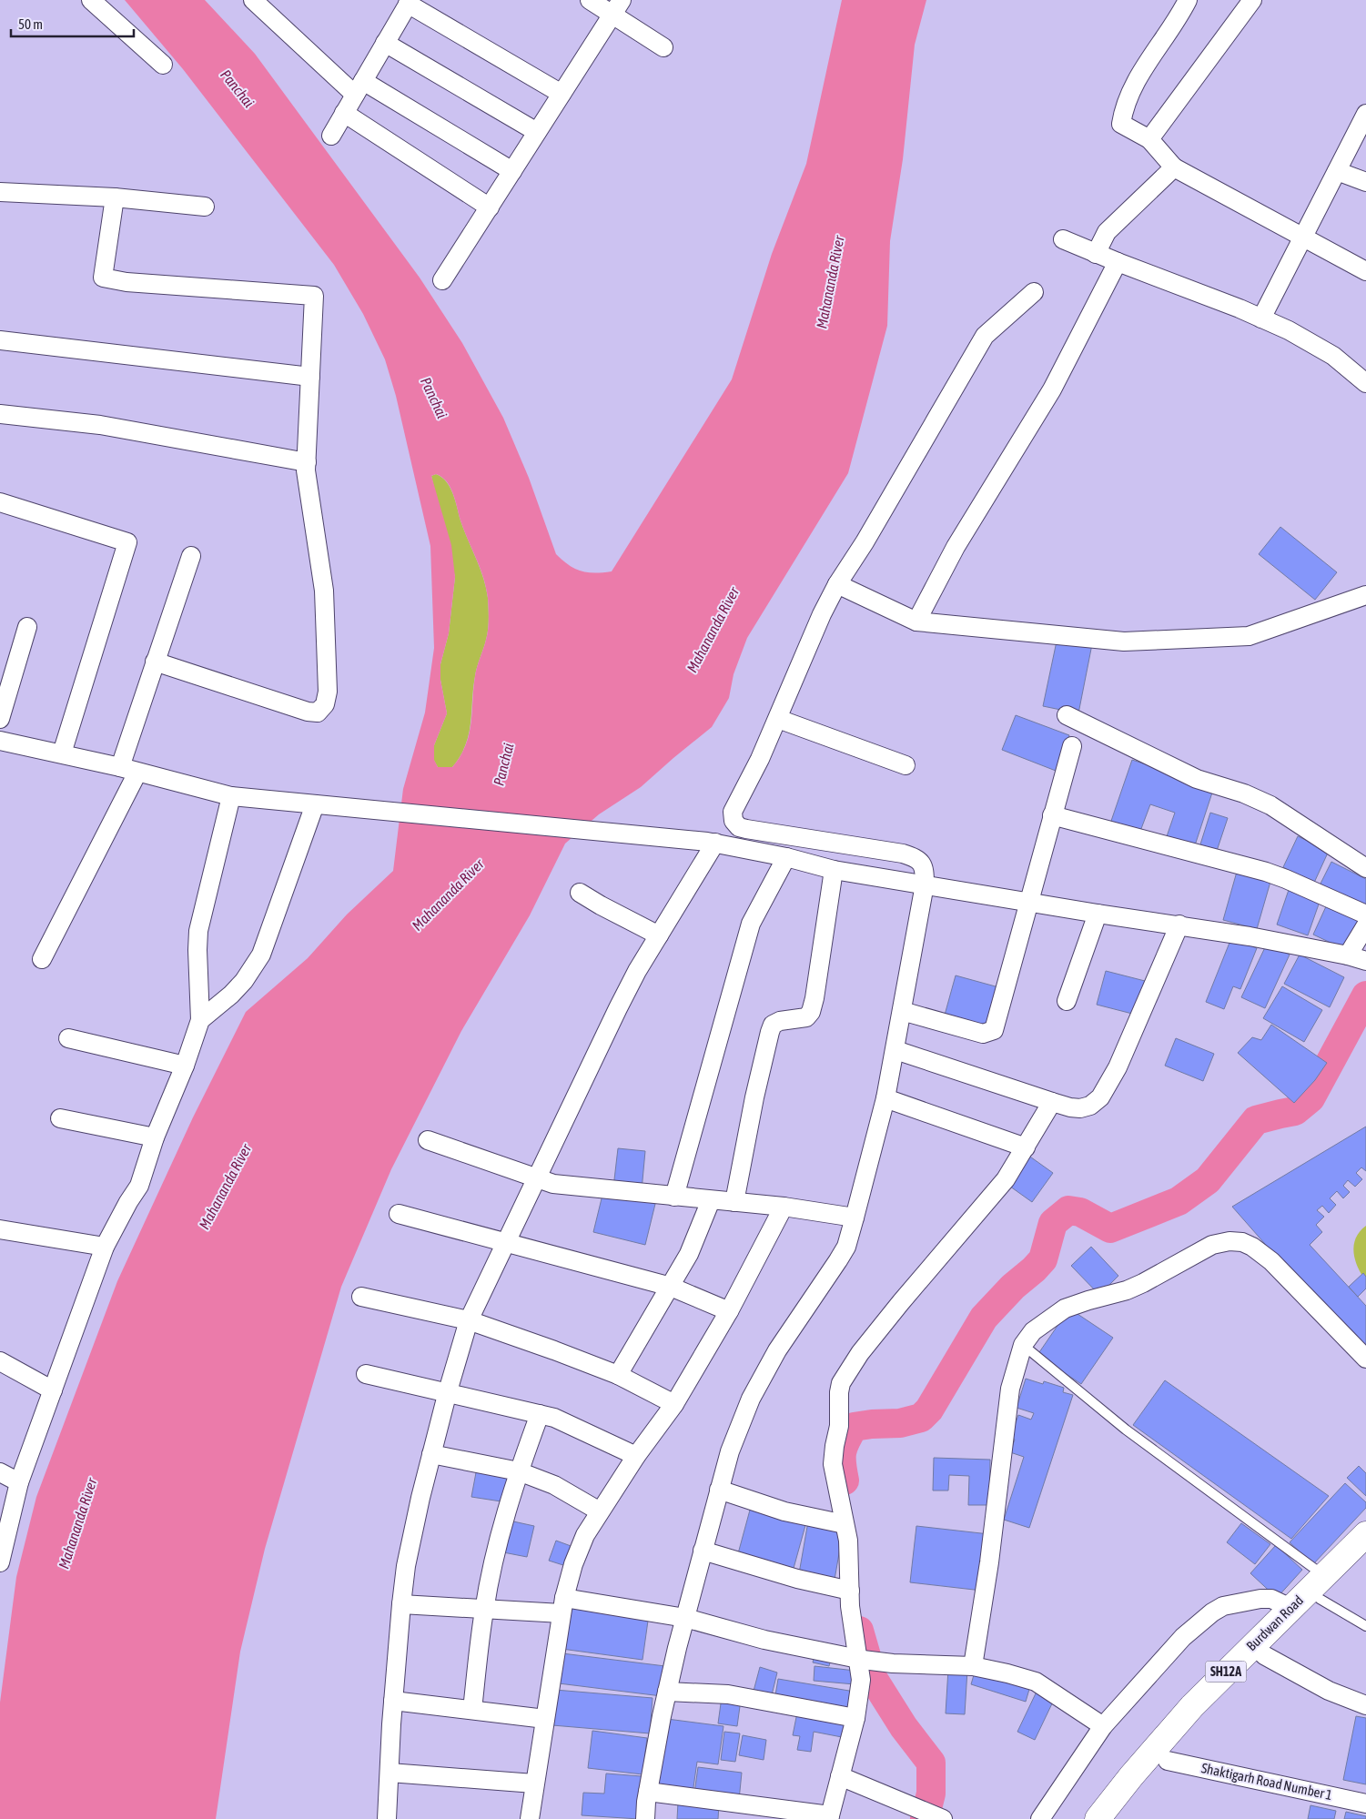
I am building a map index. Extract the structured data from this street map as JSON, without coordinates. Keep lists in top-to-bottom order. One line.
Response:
{"streets":{"main road":["Burdwan Road","SH12A"],"street":["Shaktigarh Road Number 1"]},"crossings":[["Burdwan Road","Shaktigarh Road Number 1"]],"water":["Panchai","Mahananda River"],"scale_bar":"50 m"}
